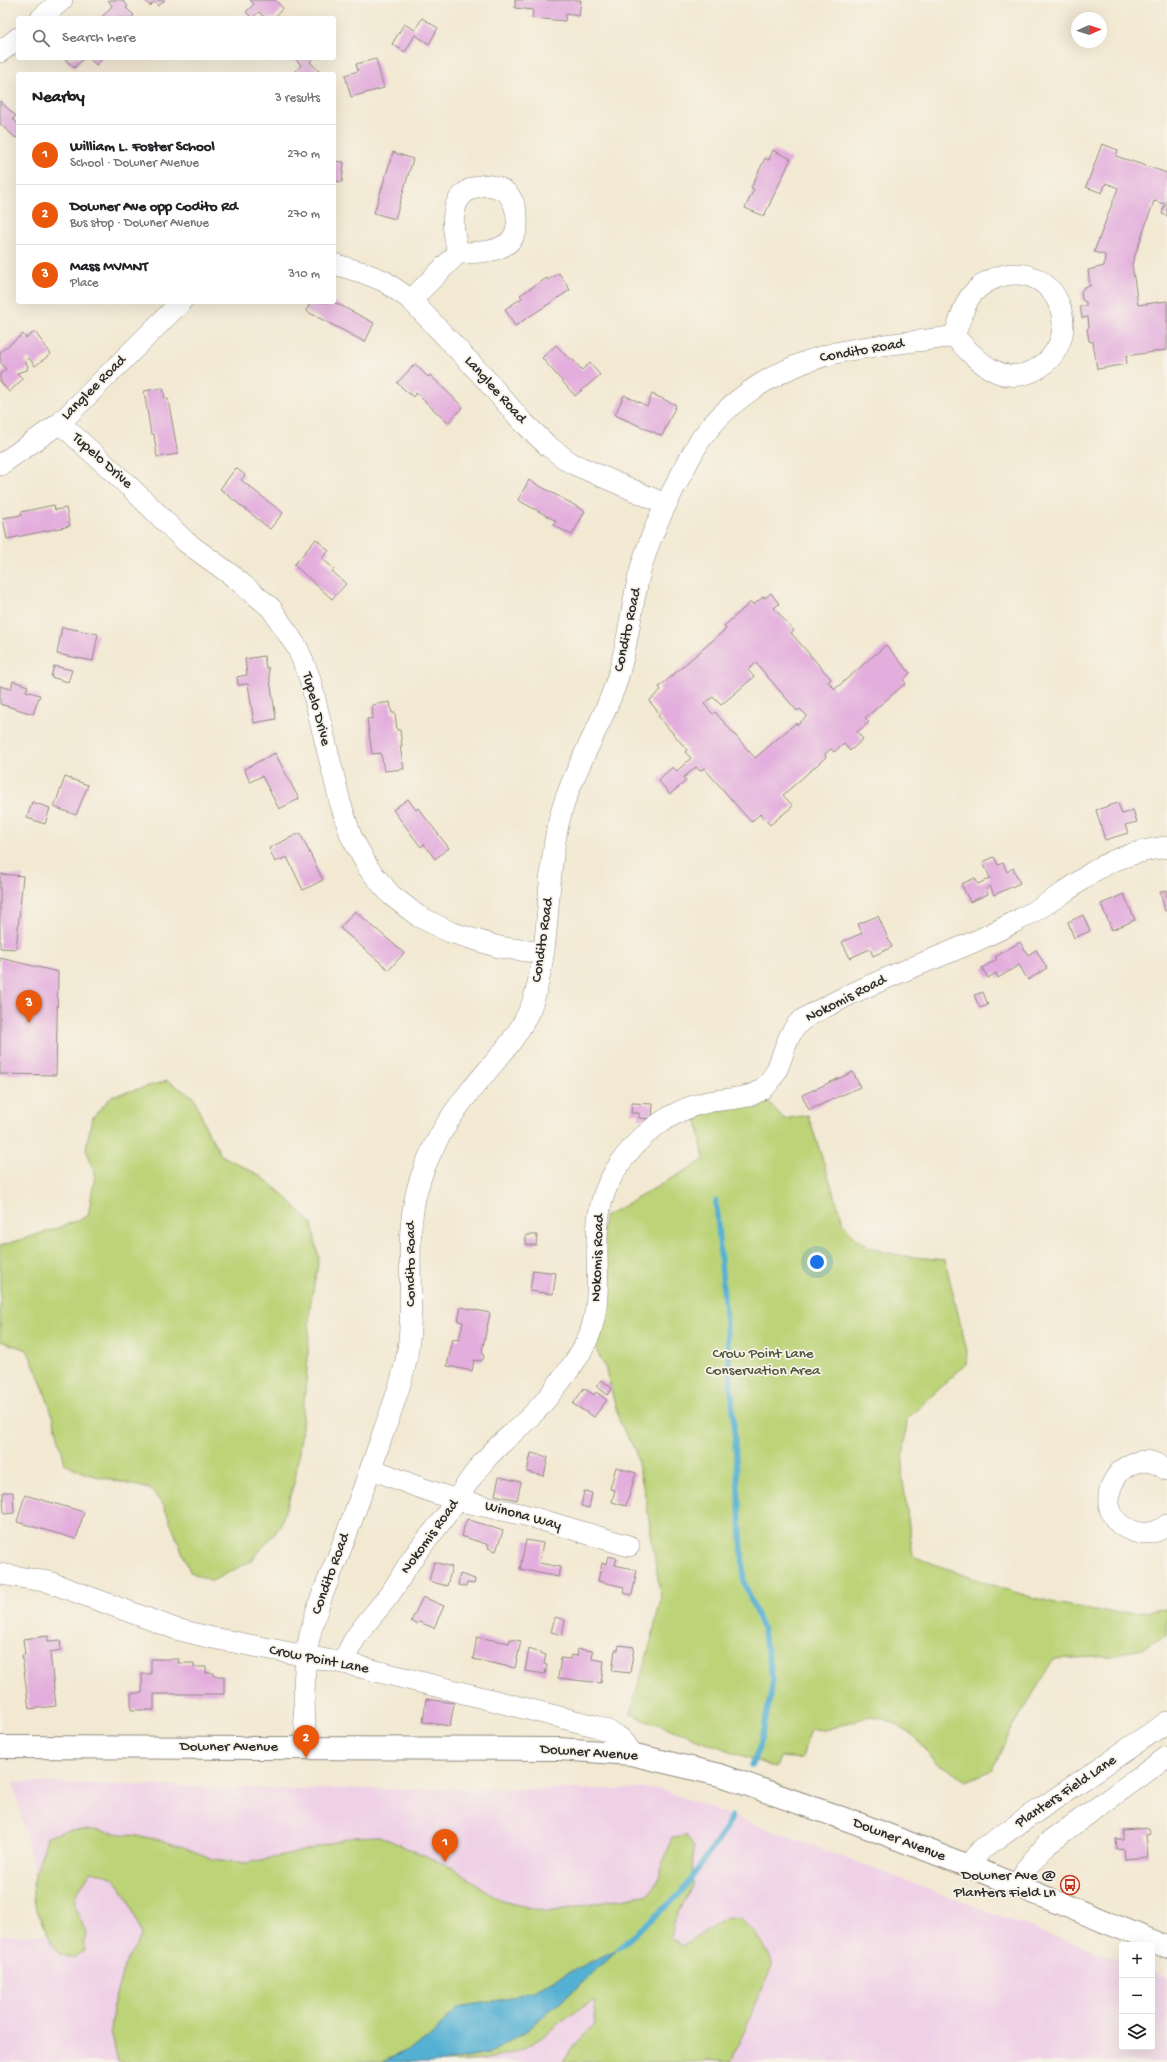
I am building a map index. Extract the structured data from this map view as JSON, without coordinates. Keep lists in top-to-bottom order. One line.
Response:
{"streets":{"street":["Condito Road","Langlee Road","Tupelo Drive","Nokomis Road","Winona Way","Crow Point Lane","Downer Avenue","Planters Field Lane"]},"crossings":[["Condito Road","Langlee Road"],["Condito Road","Tupelo Drive"],["Condito Road","Winona Way"],["Condito Road","Crow Point Lane"],["Condito Road","Downer Avenue"],["Langlee Road","Tupelo Drive"],["Nokomis Road","Winona Way"],["Nokomis Road","Crow Point Lane"],["Crow Point Lane","Downer Avenue"],["Downer Avenue","Planters Field Lane"]],"parks":["Crow Point Lane Conservation Area"],"places":{"bus stop":["Downer Ave @ Planters Field Ln"]},"north":"right","page":{"search":"Search here","heading":["Nearby","3 results"],"list":[{"mark":"1","name":"William L. Foster School","note":"School · Downer Avenue","value":"270 m"},{"mark":"2","name":"Downer Ave opp Codito Rd","note":"Bus stop · Downer Avenue","value":"270 m"},{"mark":"3","name":"Mass MVMNT","note":"Place","value":"310 m"}],"pins":["3","2","1"],"map_buttons":["+","−"]}}
